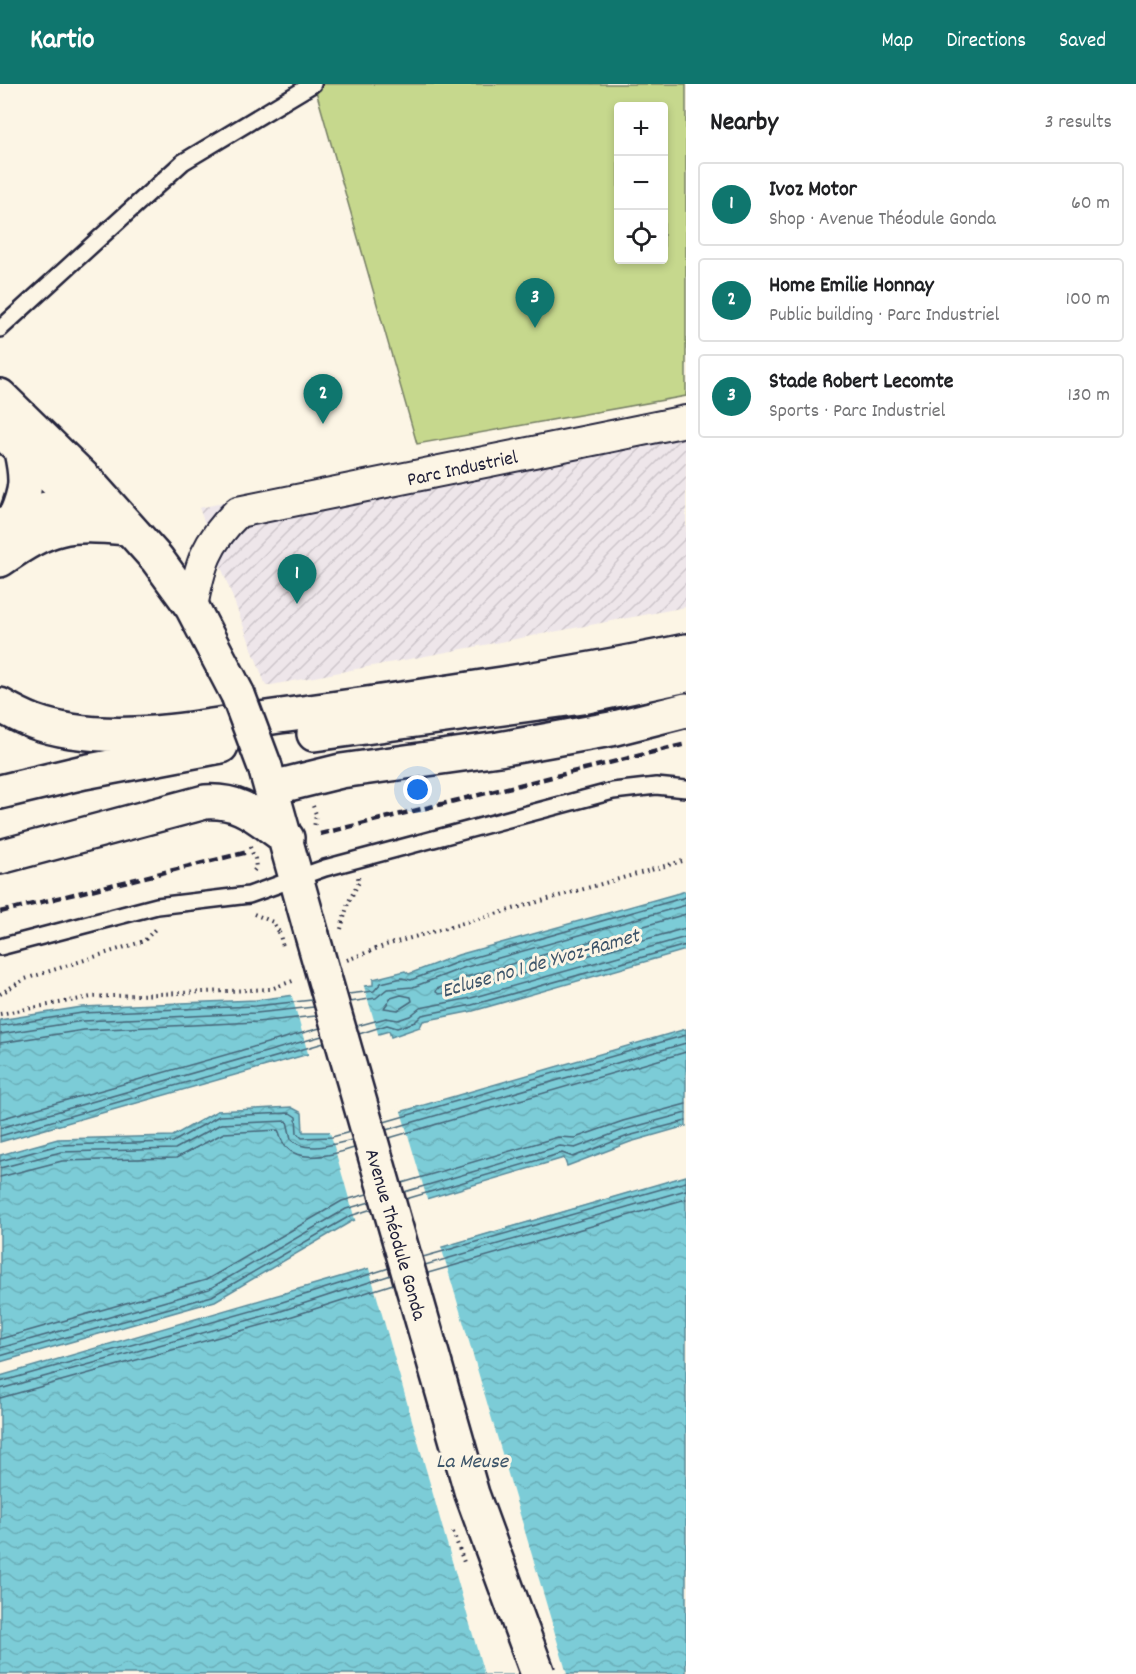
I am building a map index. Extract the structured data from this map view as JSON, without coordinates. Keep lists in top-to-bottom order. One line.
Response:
{"streets":{"main road":["Avenue Théodule Gonda"],"street":["Parc Industriel"]},"crossings":[["Parc Industriel","Avenue Théodule Gonda"]],"water":["Ecluse no 1 de Yvoz-Ramet","La Meuse"],"page":{"header":"Kartio","nav":["Map","Directions","Saved"],"heading":["Nearby","3 results"],"map_buttons":["+","−"],"list":[{"mark":"1","name":"Ivoz Motor","note":"Shop · Avenue Théodule Gonda","value":"60 m"},{"mark":"2","name":"Home Emilie Honnay","note":"Public building · Parc Industriel","value":"100 m"},{"mark":"3","name":"Stade Robert Lecomte","note":"Sports · Parc Industriel","value":"130 m"}],"pins":["3","2","1"]}}
